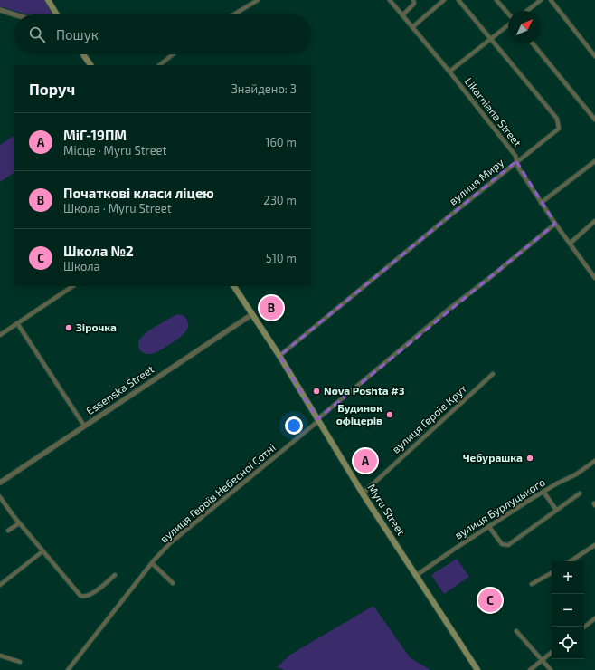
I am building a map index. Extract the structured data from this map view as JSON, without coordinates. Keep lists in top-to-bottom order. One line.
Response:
{"streets":{"main road":["Myru Street"],"street":["Likarniana Street","вулиця Миру","Essenska Street","вулиця Героїв Крут","вулиця Героїв Небесної Сотні","вулиця Бурлуцького"]},"crossings":[["Likarniana Street","вулиця Миру"],["Likarniana Street","вулиця Героїв Небесної Сотні"],["вулиця Миру","Myru Street"],["Essenska Street","Myru Street"],["вулиця Героїв Крут","Myru Street"],["вулиця Героїв Небесної Сотні","Myru Street"],["вулиця Бурлуцького","Myru Street"]],"places":["Зірочка","Nova Poshta #3","Будинок офіцерів","Чебурашка"],"north":"top right","page":{"search":"Пошук","heading":["Поруч","Знайдено: 3"],"list":[{"mark":"A","name":"МіГ-19ПМ","note":"Місце · Myru Street","value":"160 m"},{"mark":"B","name":"Початкові класи ліцею","note":"Школа · Myru Street","value":"230 m"},{"mark":"C","name":"Школа №2","note":"Школа","value":"510 m"}],"pins":["B","A","C"],"map_buttons":["+","−"]}}
